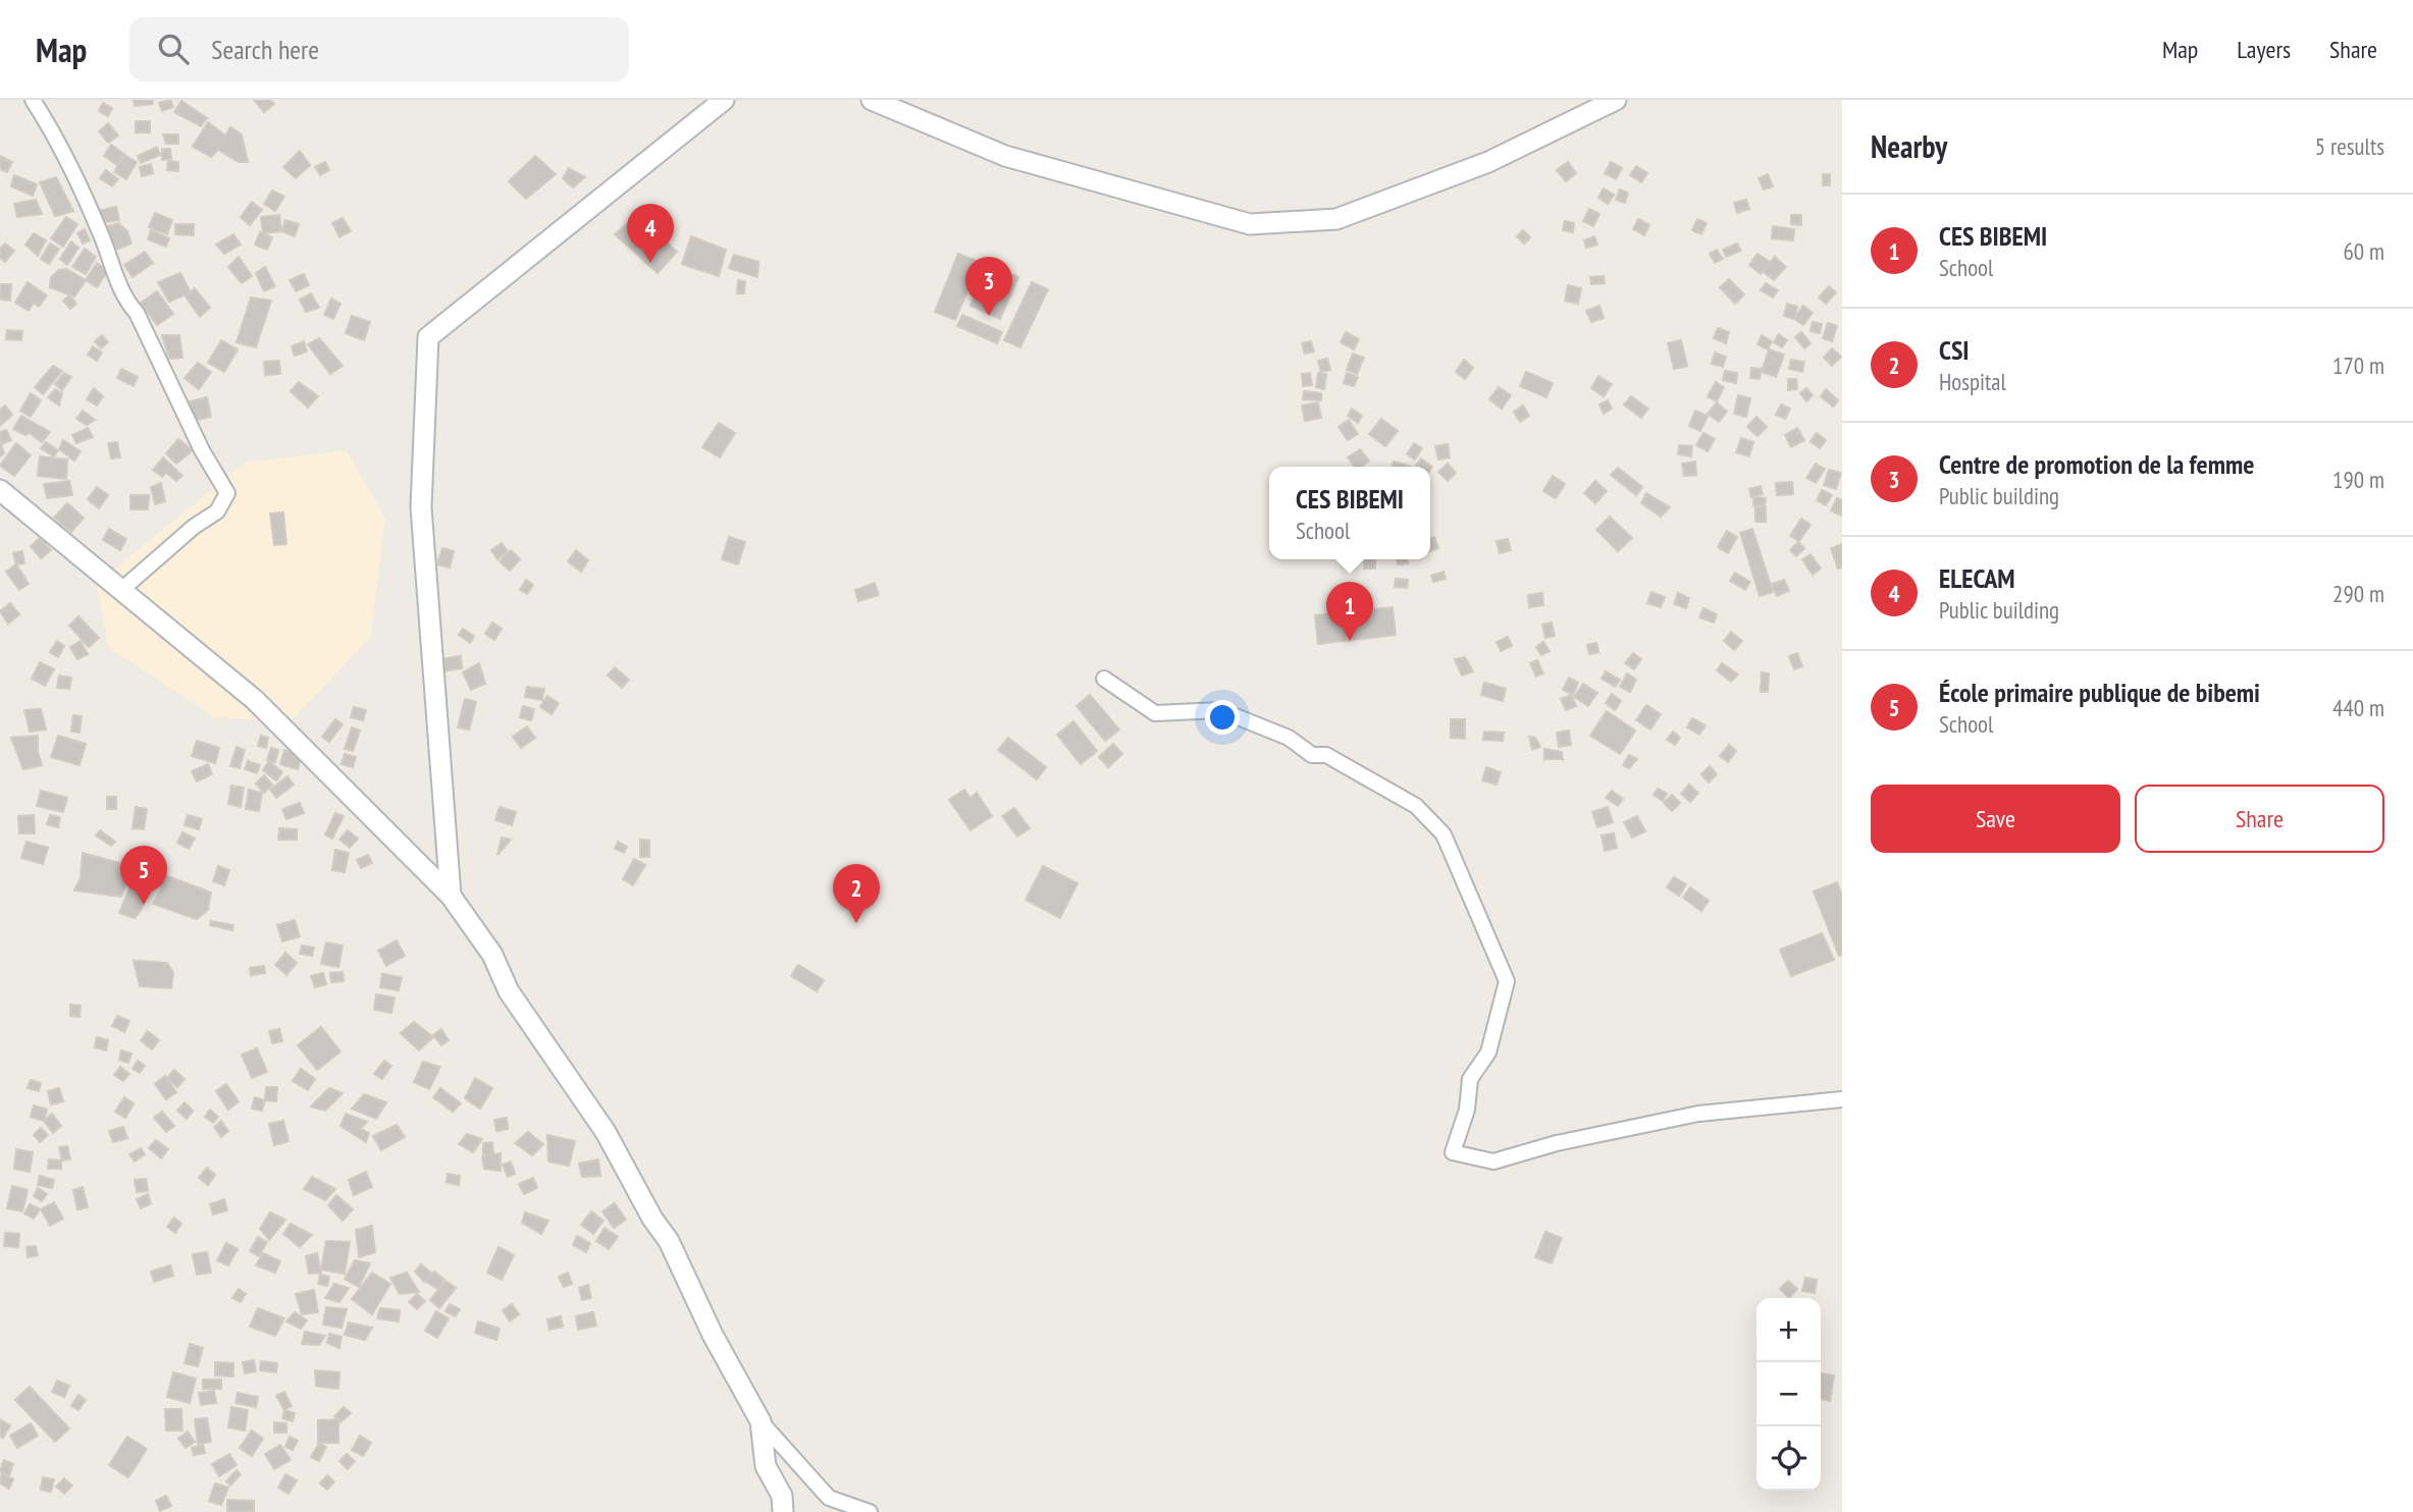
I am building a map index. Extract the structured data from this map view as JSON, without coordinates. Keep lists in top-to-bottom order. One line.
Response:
{"page":{"header":"Map","search":"Search here","nav":["Map","Layers","Share"],"heading":["Nearby","5 results"],"list":[{"mark":"1","name":"CES BIBEMI","note":"School","value":"60 m"},{"mark":"2","name":"CSI","note":"Hospital","value":"170 m"},{"mark":"3","name":"Centre de promotion de la femme","note":"Public building","value":"190 m"},{"mark":"4","name":"ELECAM","note":"Public building","value":"290 m"},{"mark":"5","name":"École primaire publique de bibemi","note":"School","value":"440 m"}],"pins":["4","3","1","5","2"],"popup":["CES BIBEMI","School"],"buttons":["Save","Share"],"map_buttons":["+","−"]}}
